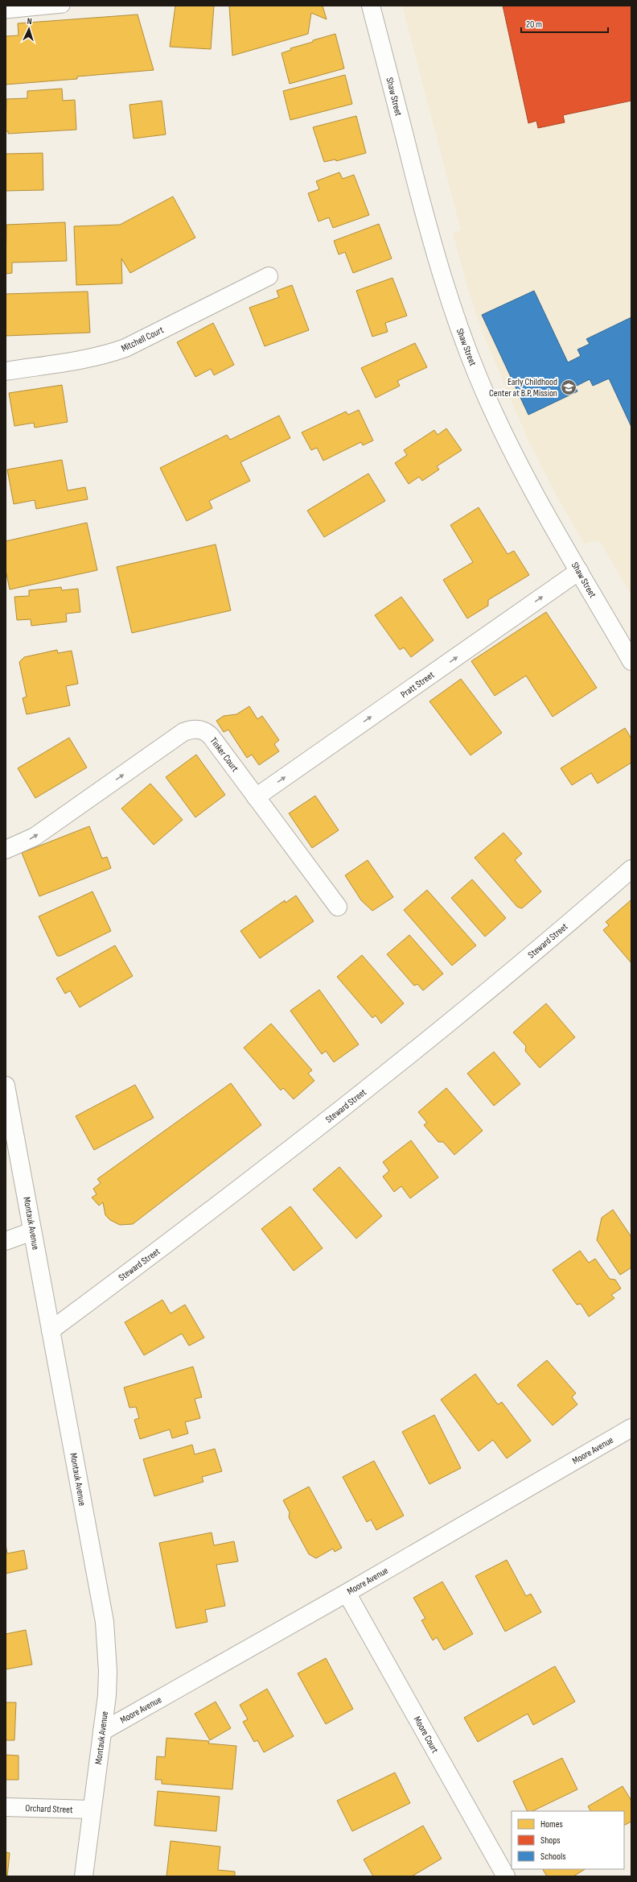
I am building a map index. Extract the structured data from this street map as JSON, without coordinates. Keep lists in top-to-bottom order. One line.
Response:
{"streets":{"street":["Shaw Street","Mitchell Court","Pratt Street","Tinker Court","Steward Street","Montauk Avenue","Moore Avenue","Moore Court","Orchard Street"]},"crossings":[["Shaw Street","Pratt Street"],["Pratt Street","Tinker Court"],["Steward Street","Montauk Avenue"],["Montauk Avenue","Moore Avenue"],["Montauk Avenue","Orchard Street"],["Moore Avenue","Moore Court"]],"one_way":["Pratt Street","Tinker Court"],"places":{"school or university":["Early Childhood Center at B.P. Mission"]},"legend":["Homes","Shops","Schools"],"scale_bar":"20 m","north":"top"}
